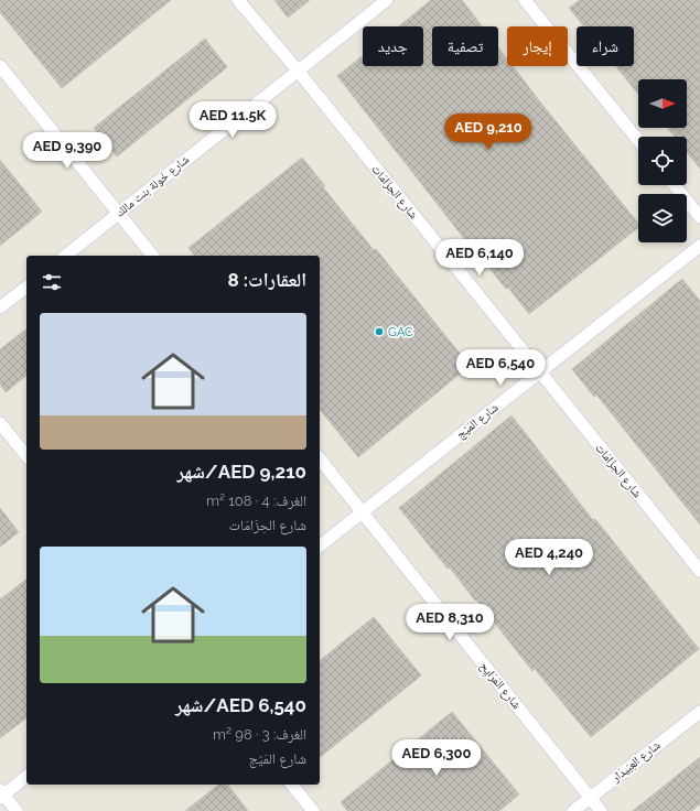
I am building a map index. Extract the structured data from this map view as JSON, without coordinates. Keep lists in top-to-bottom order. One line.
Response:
{"streets":{"street":["شارع خَولة بنت مالك","شارع الحِزَامَات","شارع المَيْج","شارع المَرَايِح","شارع العِبَيدَار"]},"crossings":[["شارع خَولة بنت مالك","شارع الحِزَامَات"],["شارع الحِزَامَات","شارع المَيْج"],["شارع المَيْج","شارع المَرَايِح"],["شارع المَرَايِح","شارع العِبَيدَار"]],"places":["GAC"],"north":"right","page":{"chip":["شراء","إيجار","تصفية","جديد"],"price":["AED 11.5K","AED 9,210","AED 9,390","AED 6,140","AED 6,540","AED 4,240","AED 8,310","AED 6,300"],"heading":"العقارات: 8","list":[{"name":"AED 9,210/شهر","note":"الغرف: 4 · 108 m² · شارع الحِزَامَات"},{"name":"AED 6,540/شهر","note":"الغرف: 3 · 98 m² · شارع المَيْج"}]}}
